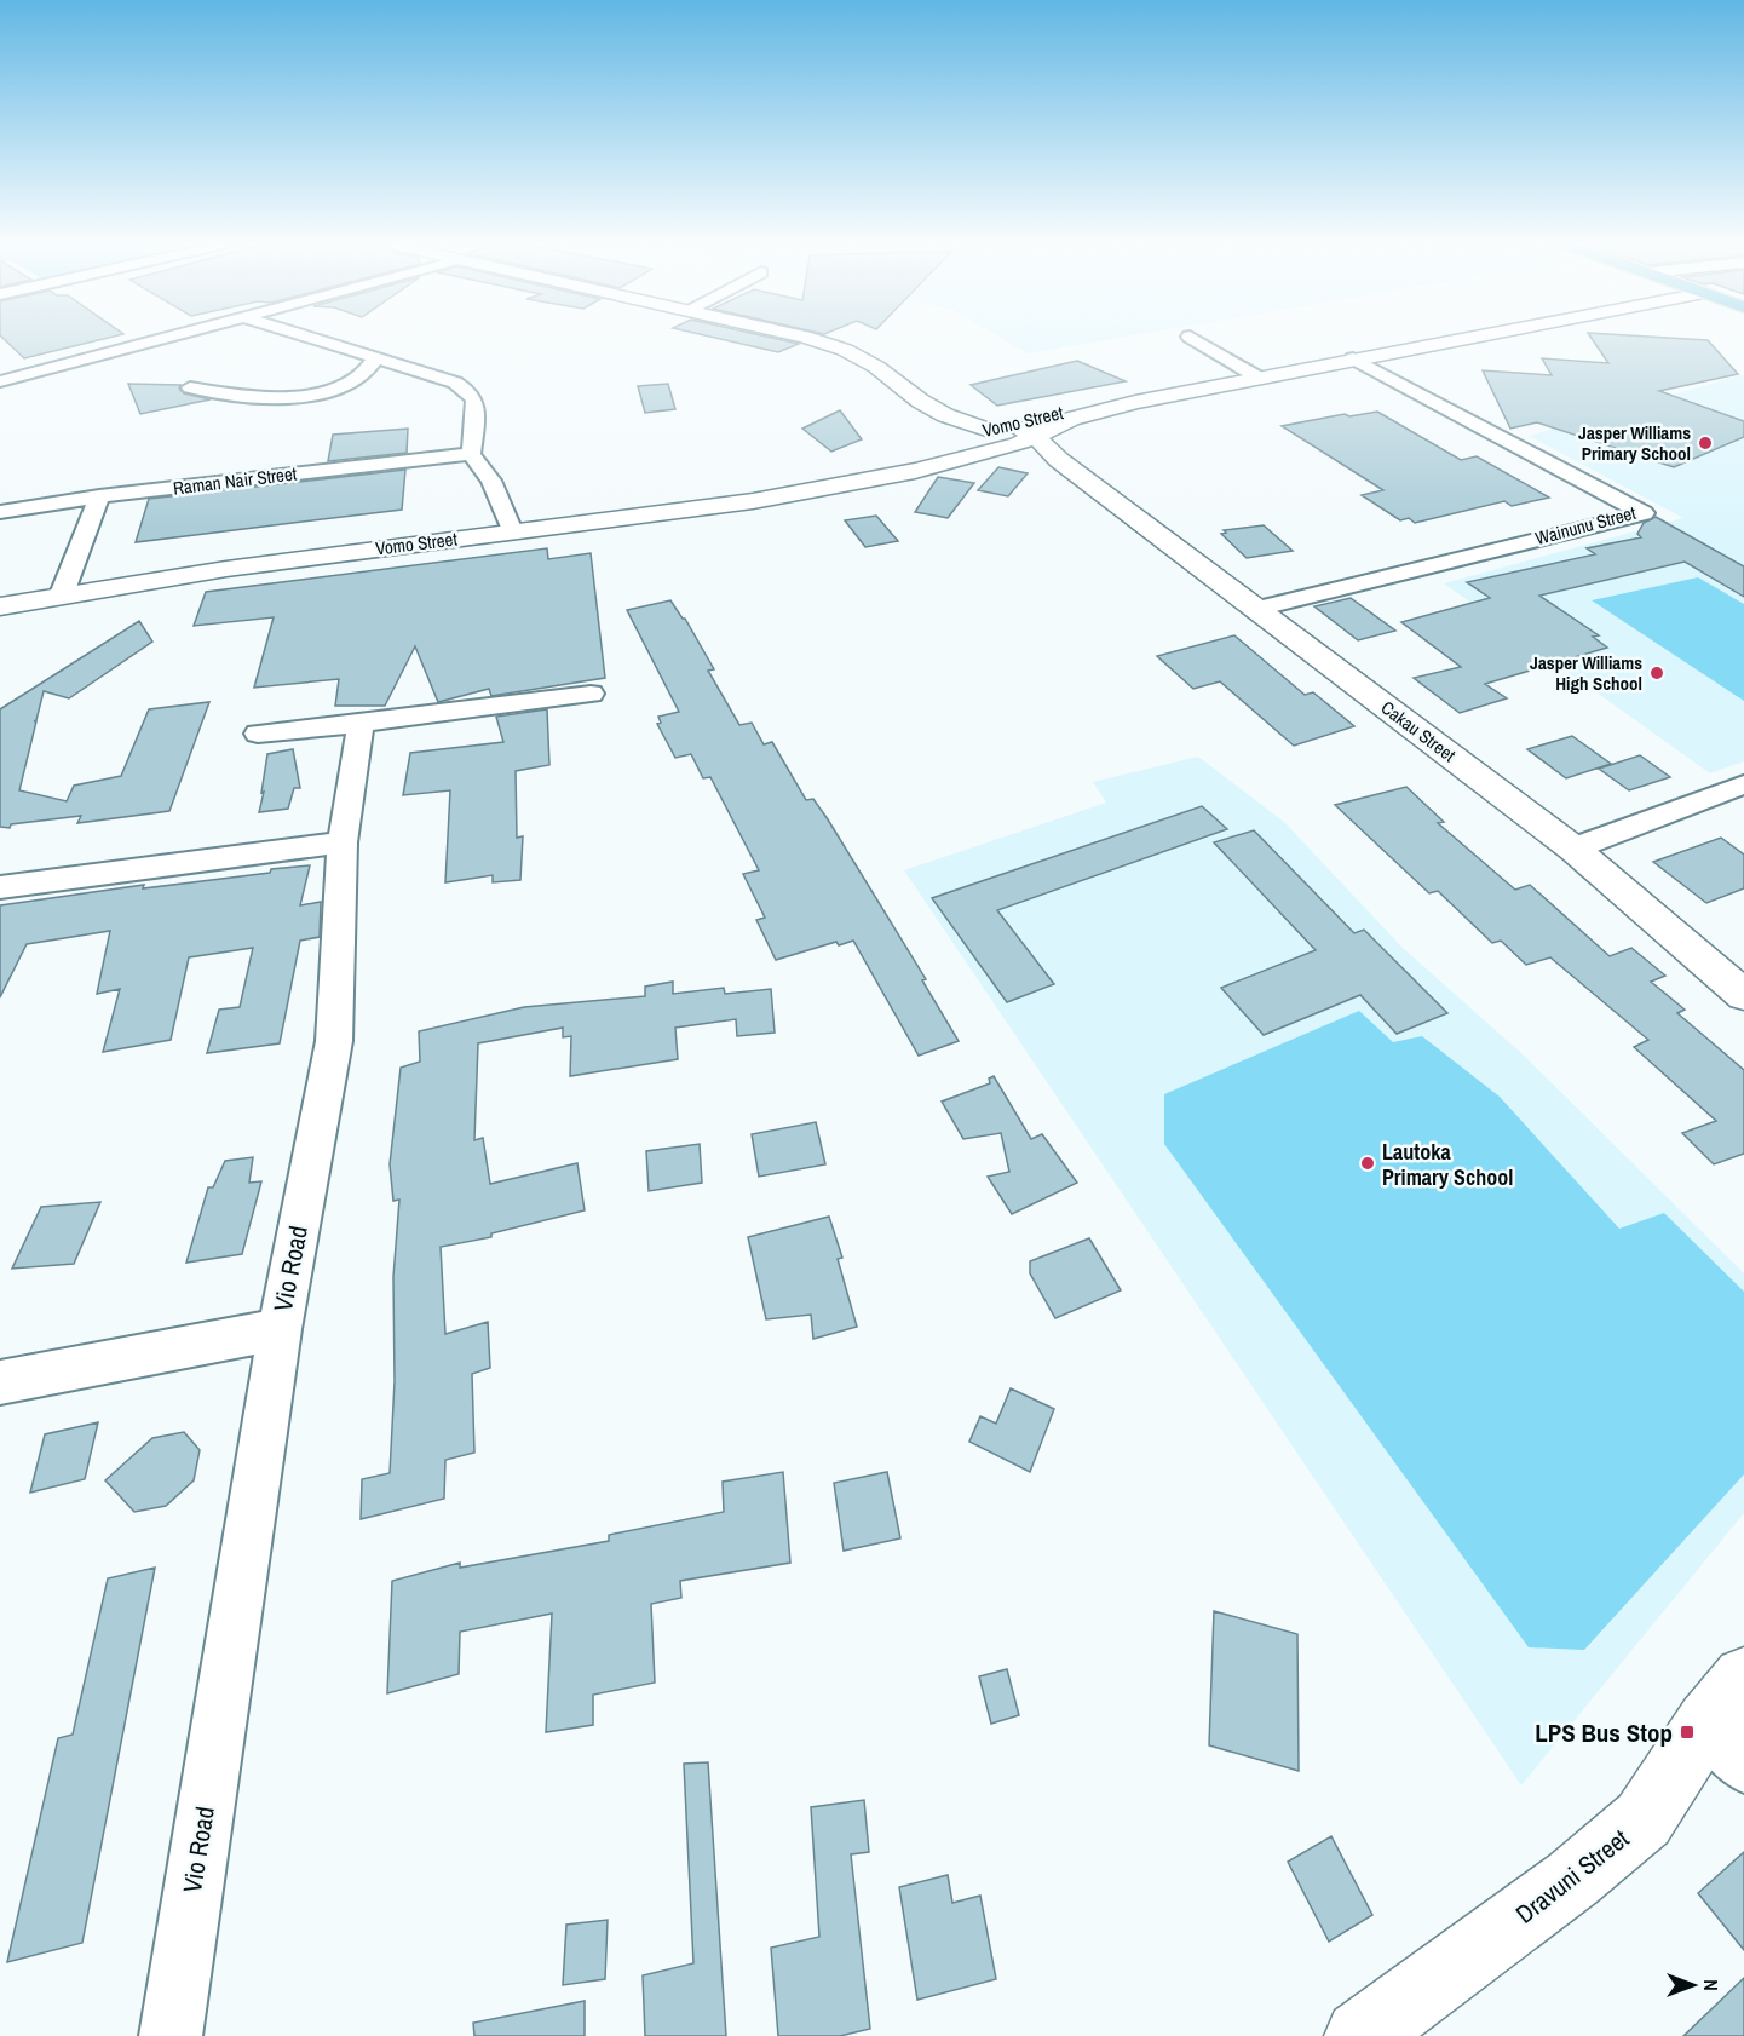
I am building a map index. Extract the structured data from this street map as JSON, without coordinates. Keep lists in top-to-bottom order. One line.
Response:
{"streets":{"main road":["Vomo Street","Cakau Street","Dravuni Street"],"street":["Raman Nair Street","Wainunu Street","Vio Road"]},"crossings":[["Vomo Street","Wainunu Street"],["Vomo Street","Cakau Street"],["Wainunu Street","Cakau Street"]],"places":{"other":["Jasper Williams Primary School","Jasper Williams High School","Lautoka Primary School"],"transit":["LPS Bus Stop"]},"north":"right"}
